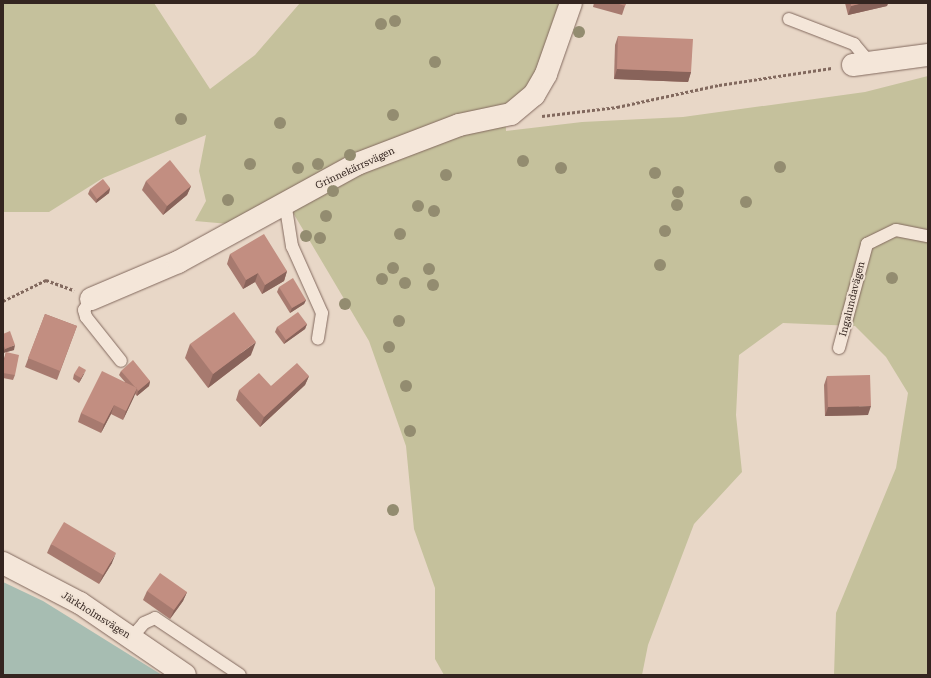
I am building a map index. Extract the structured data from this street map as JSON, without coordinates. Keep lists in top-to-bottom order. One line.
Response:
{"streets":{"street":["Grinnekärrsvägen","Järkholmsvägen"],"lane":["Ingalundavägen"]}}
